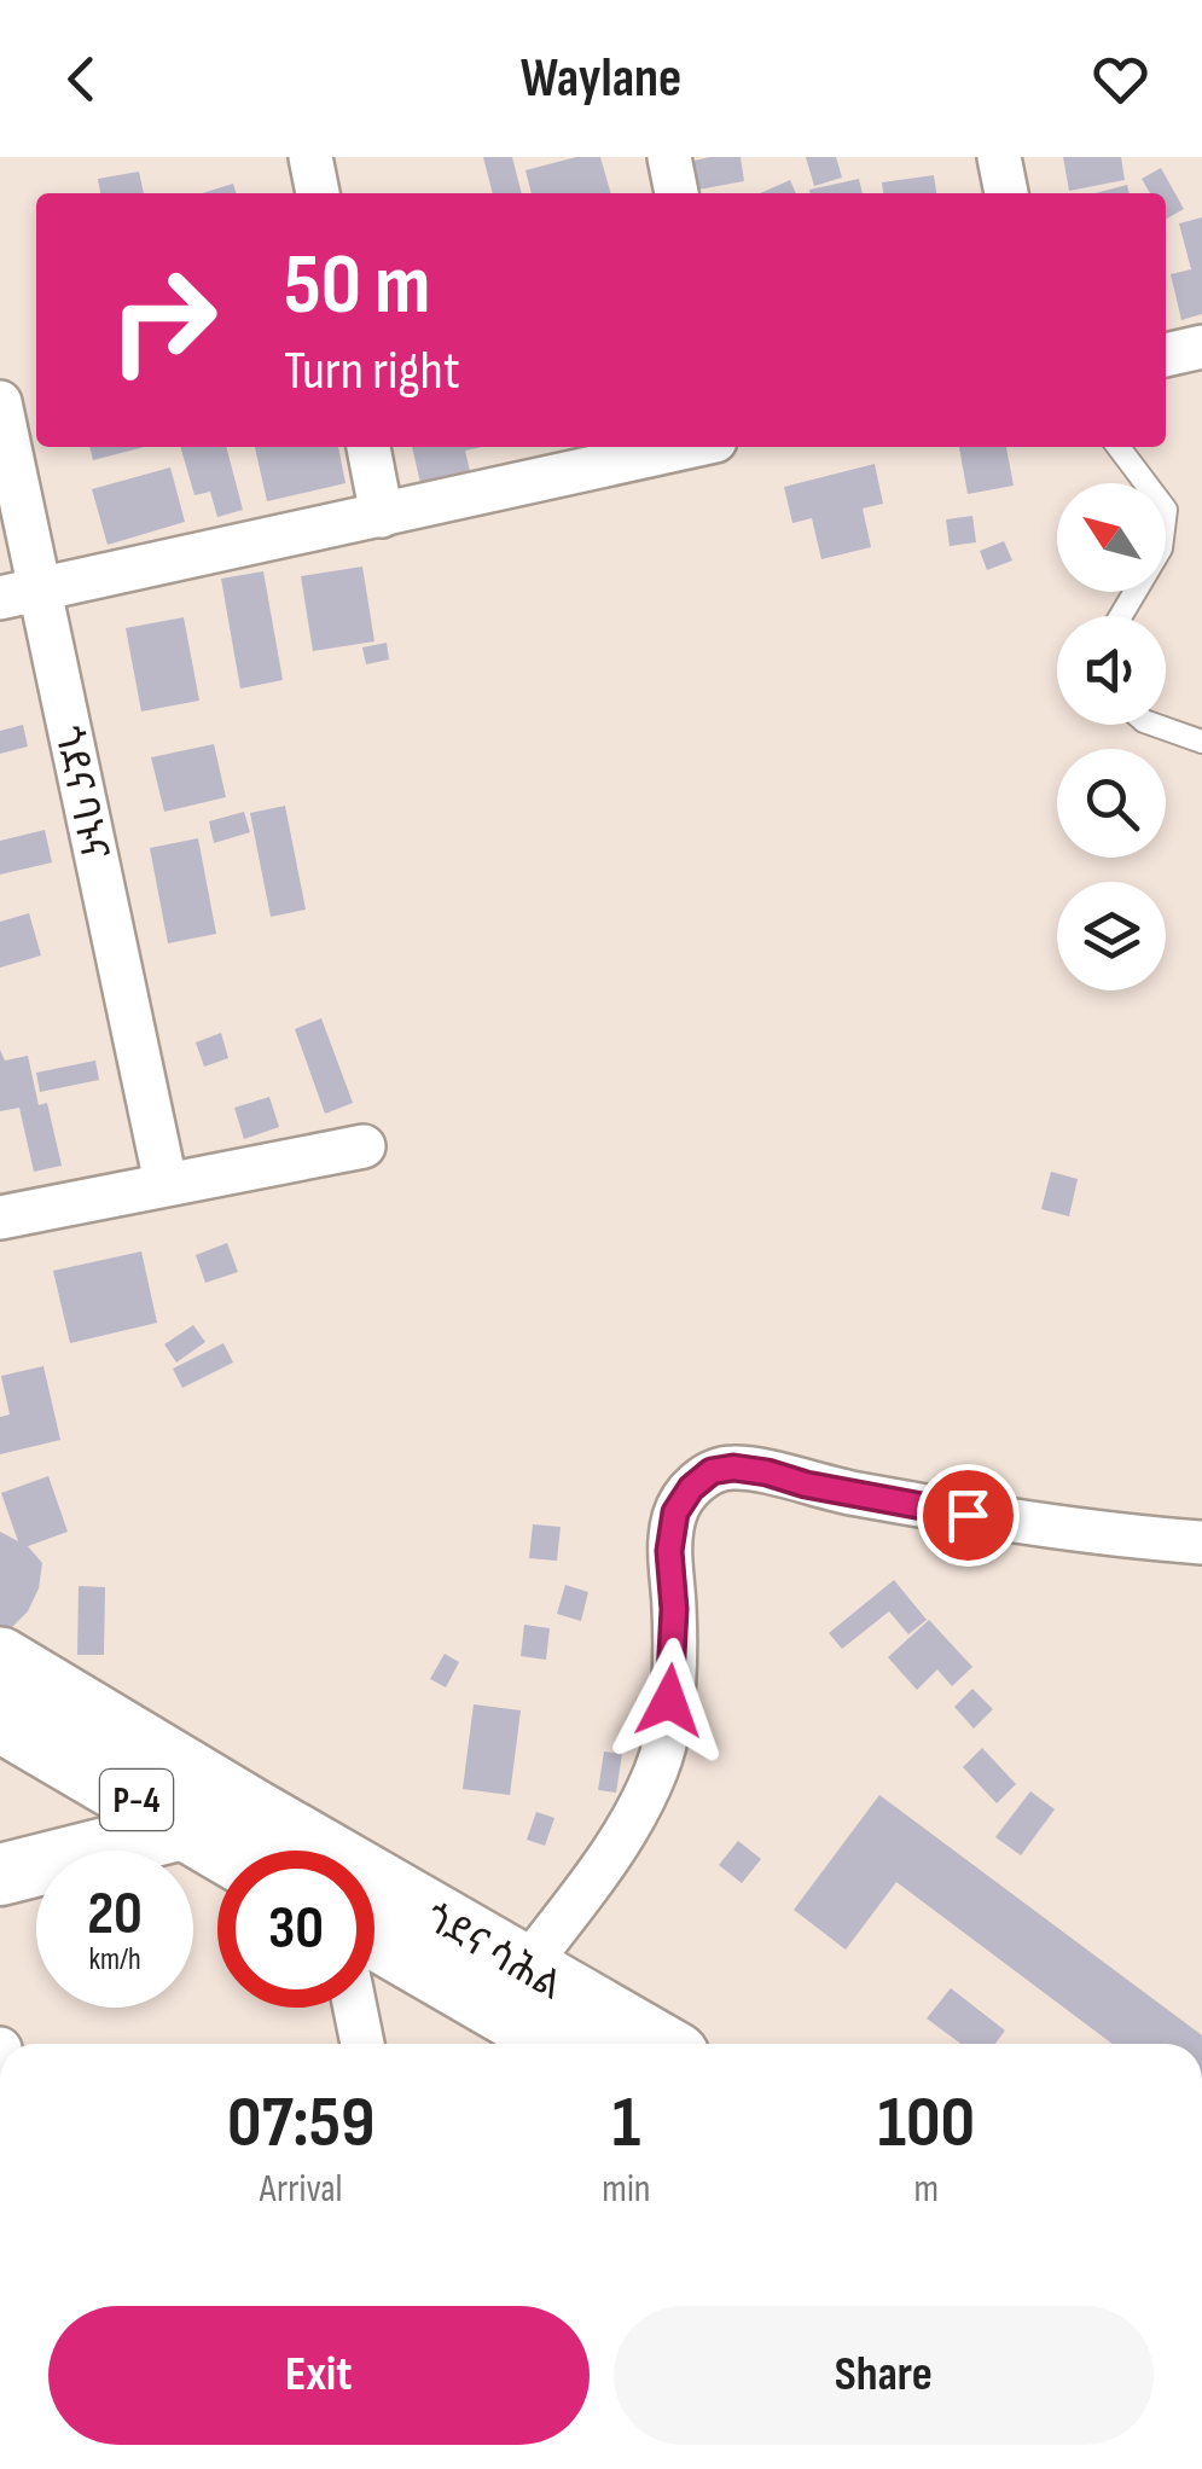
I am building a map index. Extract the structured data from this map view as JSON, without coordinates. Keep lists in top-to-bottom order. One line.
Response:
{"streets":{"highway":["P-4","ጎደና ሳሕል"],"street":["ጎደና ባኑና"]},"north":"top left","page":{"header":"Waylane","turn":["50 m","Turn right"],"speed":"20 km/h","limit":"30","eta":["07:59","Arrival","1","min","100","m"],"buttons":["Exit","Share"]}}
